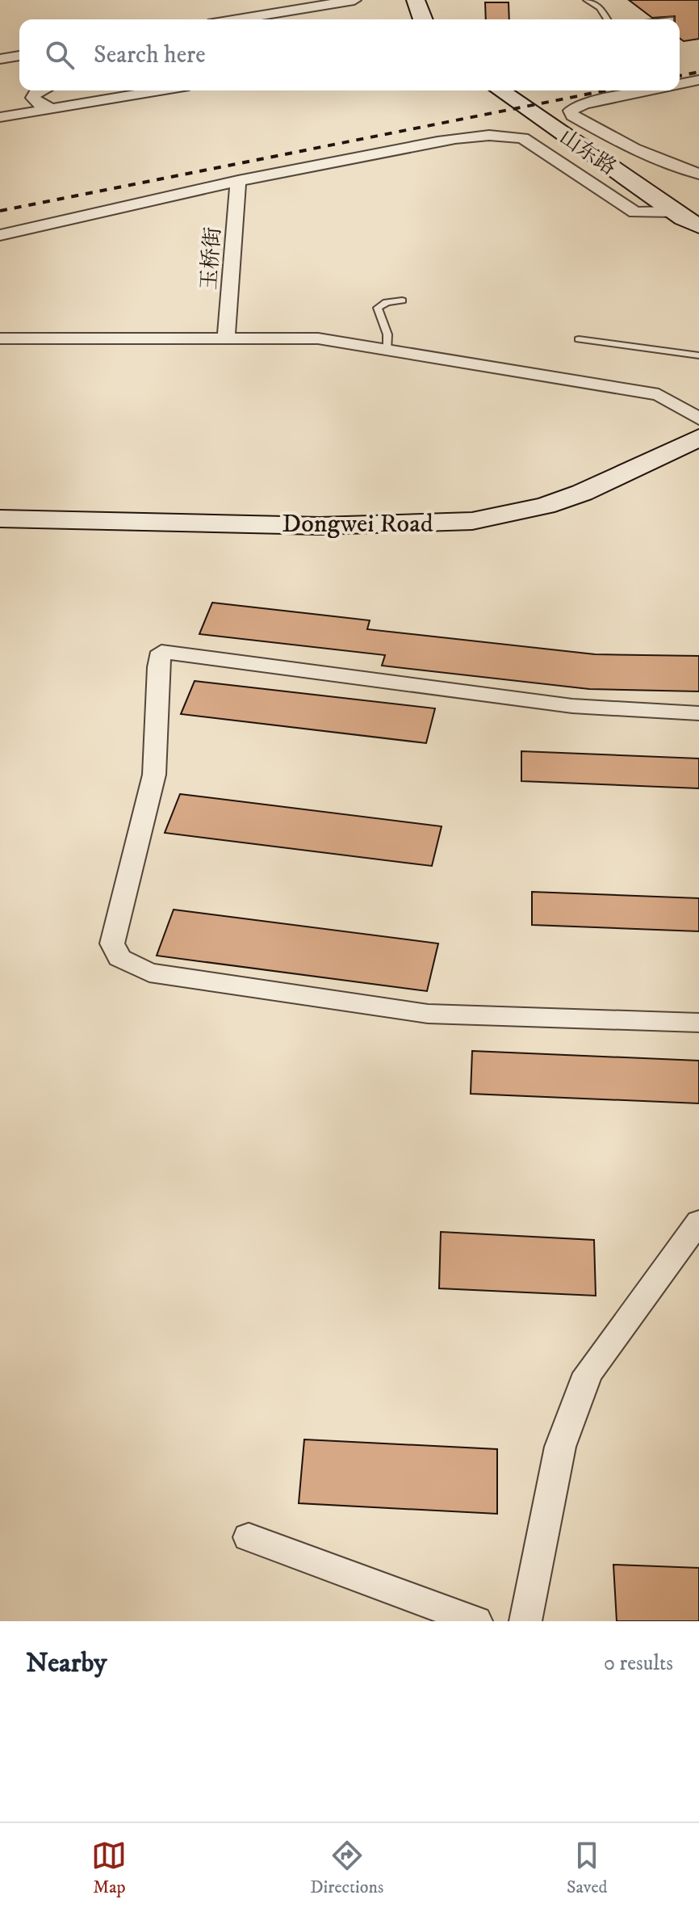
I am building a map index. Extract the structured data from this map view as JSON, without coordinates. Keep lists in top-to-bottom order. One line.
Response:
{"streets":{"main road":["山东路","Dongwei Road"],"street":["玉桥街"]},"page":{"search":"Search here","heading":["Nearby","0 results"],"nav":["Map","Directions","Saved"]}}
